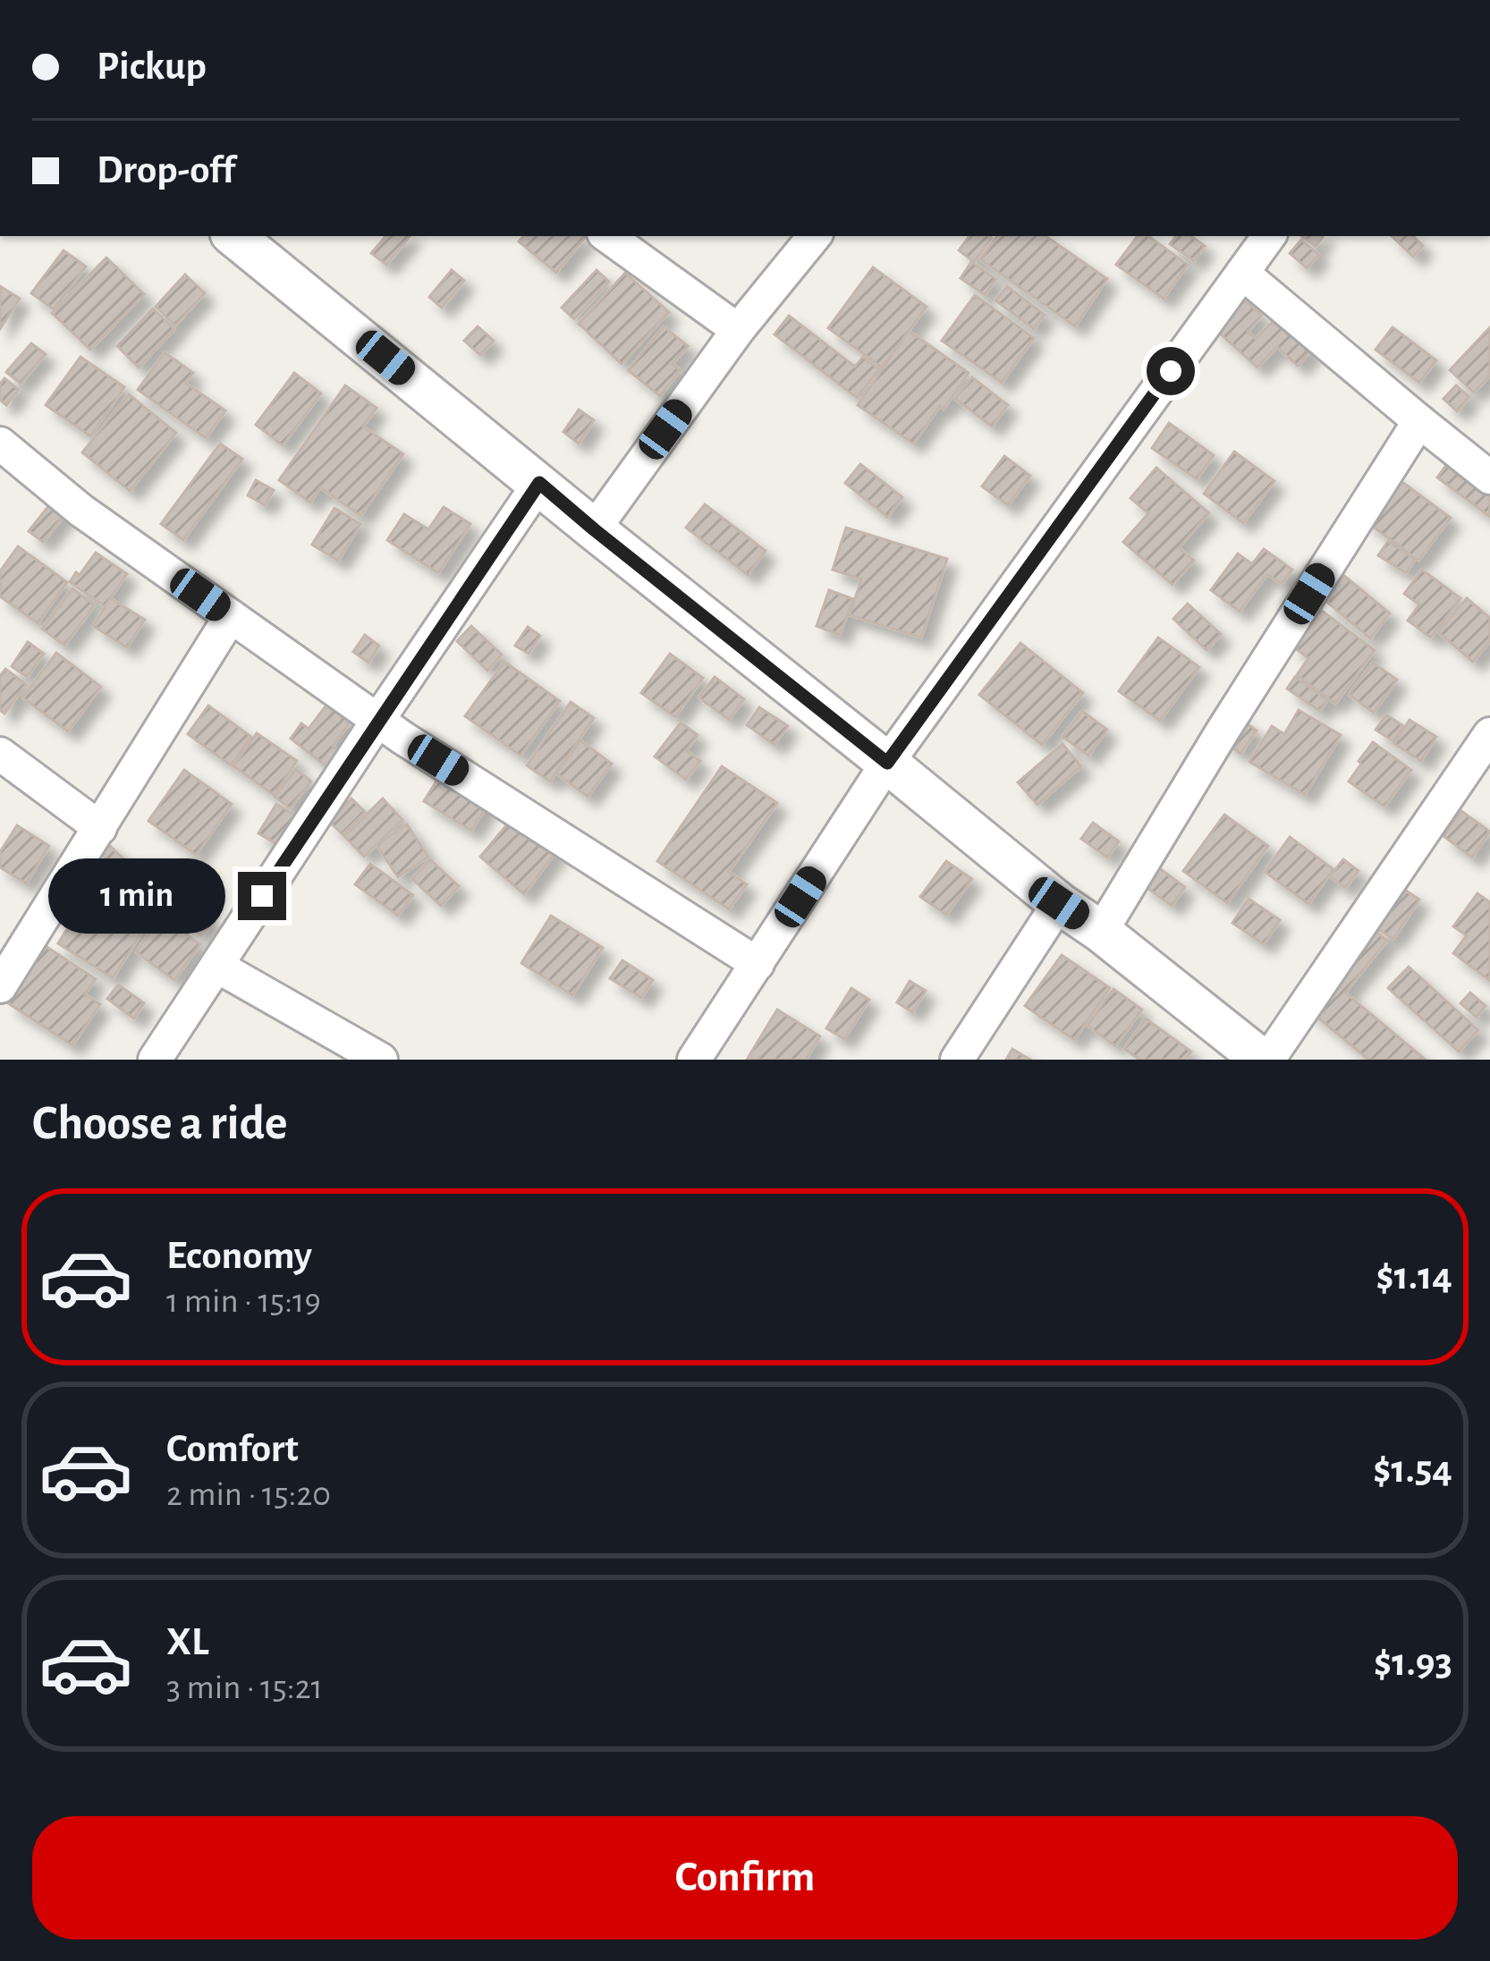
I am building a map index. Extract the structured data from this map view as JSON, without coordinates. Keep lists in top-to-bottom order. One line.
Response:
{"page":{"banner":["Pickup","Drop-off"],"bubble":"1 min","heading":"Choose a ride","list":[{"name":"Economy","note":"1 min · 15:19","value":"$1.14"},{"name":"Comfort","note":"2 min · 15:20","value":"$1.54"},{"name":"XL","note":"3 min · 15:21","value":"$1.93"}],"buttons":"Confirm"}}
